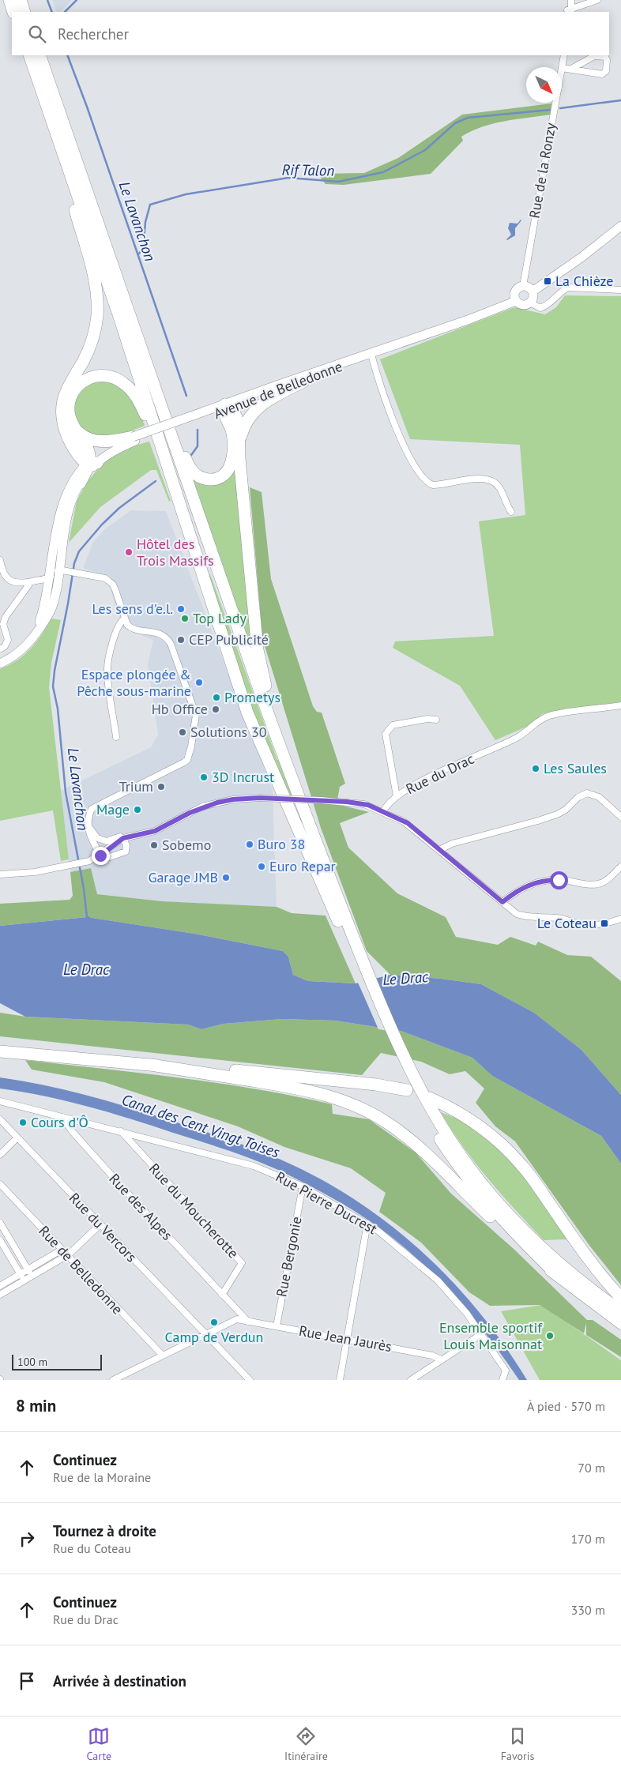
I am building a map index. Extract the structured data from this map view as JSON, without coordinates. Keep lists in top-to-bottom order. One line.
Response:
{"streets":{"main road":["Avenue de Belledonne"],"street":["Rue de la Ronzy","Rue du Drac","Rue Pierre Ducrest","Rue des Alpes","Rue du Moucherotte","Rue du Vercors","Rue Bergonie","Rue de Belledonne","Rue Jean Jaurès"]},"crossings":[["Rue de la Ronzy","Avenue de Belledonne"],["Rue Pierre Ducrest","Rue des Alpes"],["Rue Pierre Ducrest","Rue du Moucherotte"],["Rue Pierre Ducrest","Rue Bergonie"],["Rue des Alpes","Rue du Moucherotte"],["Rue des Alpes","Rue Jean Jaurès"],["Rue du Vercors","Rue Jean Jaurès"],["Rue Bergonie","Rue Jean Jaurès"],["Rue de Belledonne","Rue Jean Jaurès"]],"water":["Rif Talon","Le Lavanchon","Le Drac","Canal des Cent Vingt Toises"],"places":{"transit":["La Chièze","Le Coteau"],"other":["Hôtel des Trois Massifs","Les sens d'e.l.","Top Lady","CEP Publicité","Espace plongée & Pêche sous-marine","Prometys","Hb Office","Solutions 30","Les Saules","3D Incrust","Trium","Mage","Buro 38","Sobemo","Euro Repar","Garage JMB","Cours d'Ô","Camp de Verdun","Ensemble sportif Louis Maisonnat"]},"scale_bar":"100 m","north":"bottom right","page":{"search":"Rechercher","scale":"100 m","heading":["8 min","À pied · 570 m"],"list":[["Continuez","Rue de la Moraine","70 m"],["Tournez à droite","Rue du Coteau","170 m"],["Continuez","Rue du Drac","330 m"],"Arrivée à destination"],"nav":["Carte","Itinéraire","Favoris"]}}
